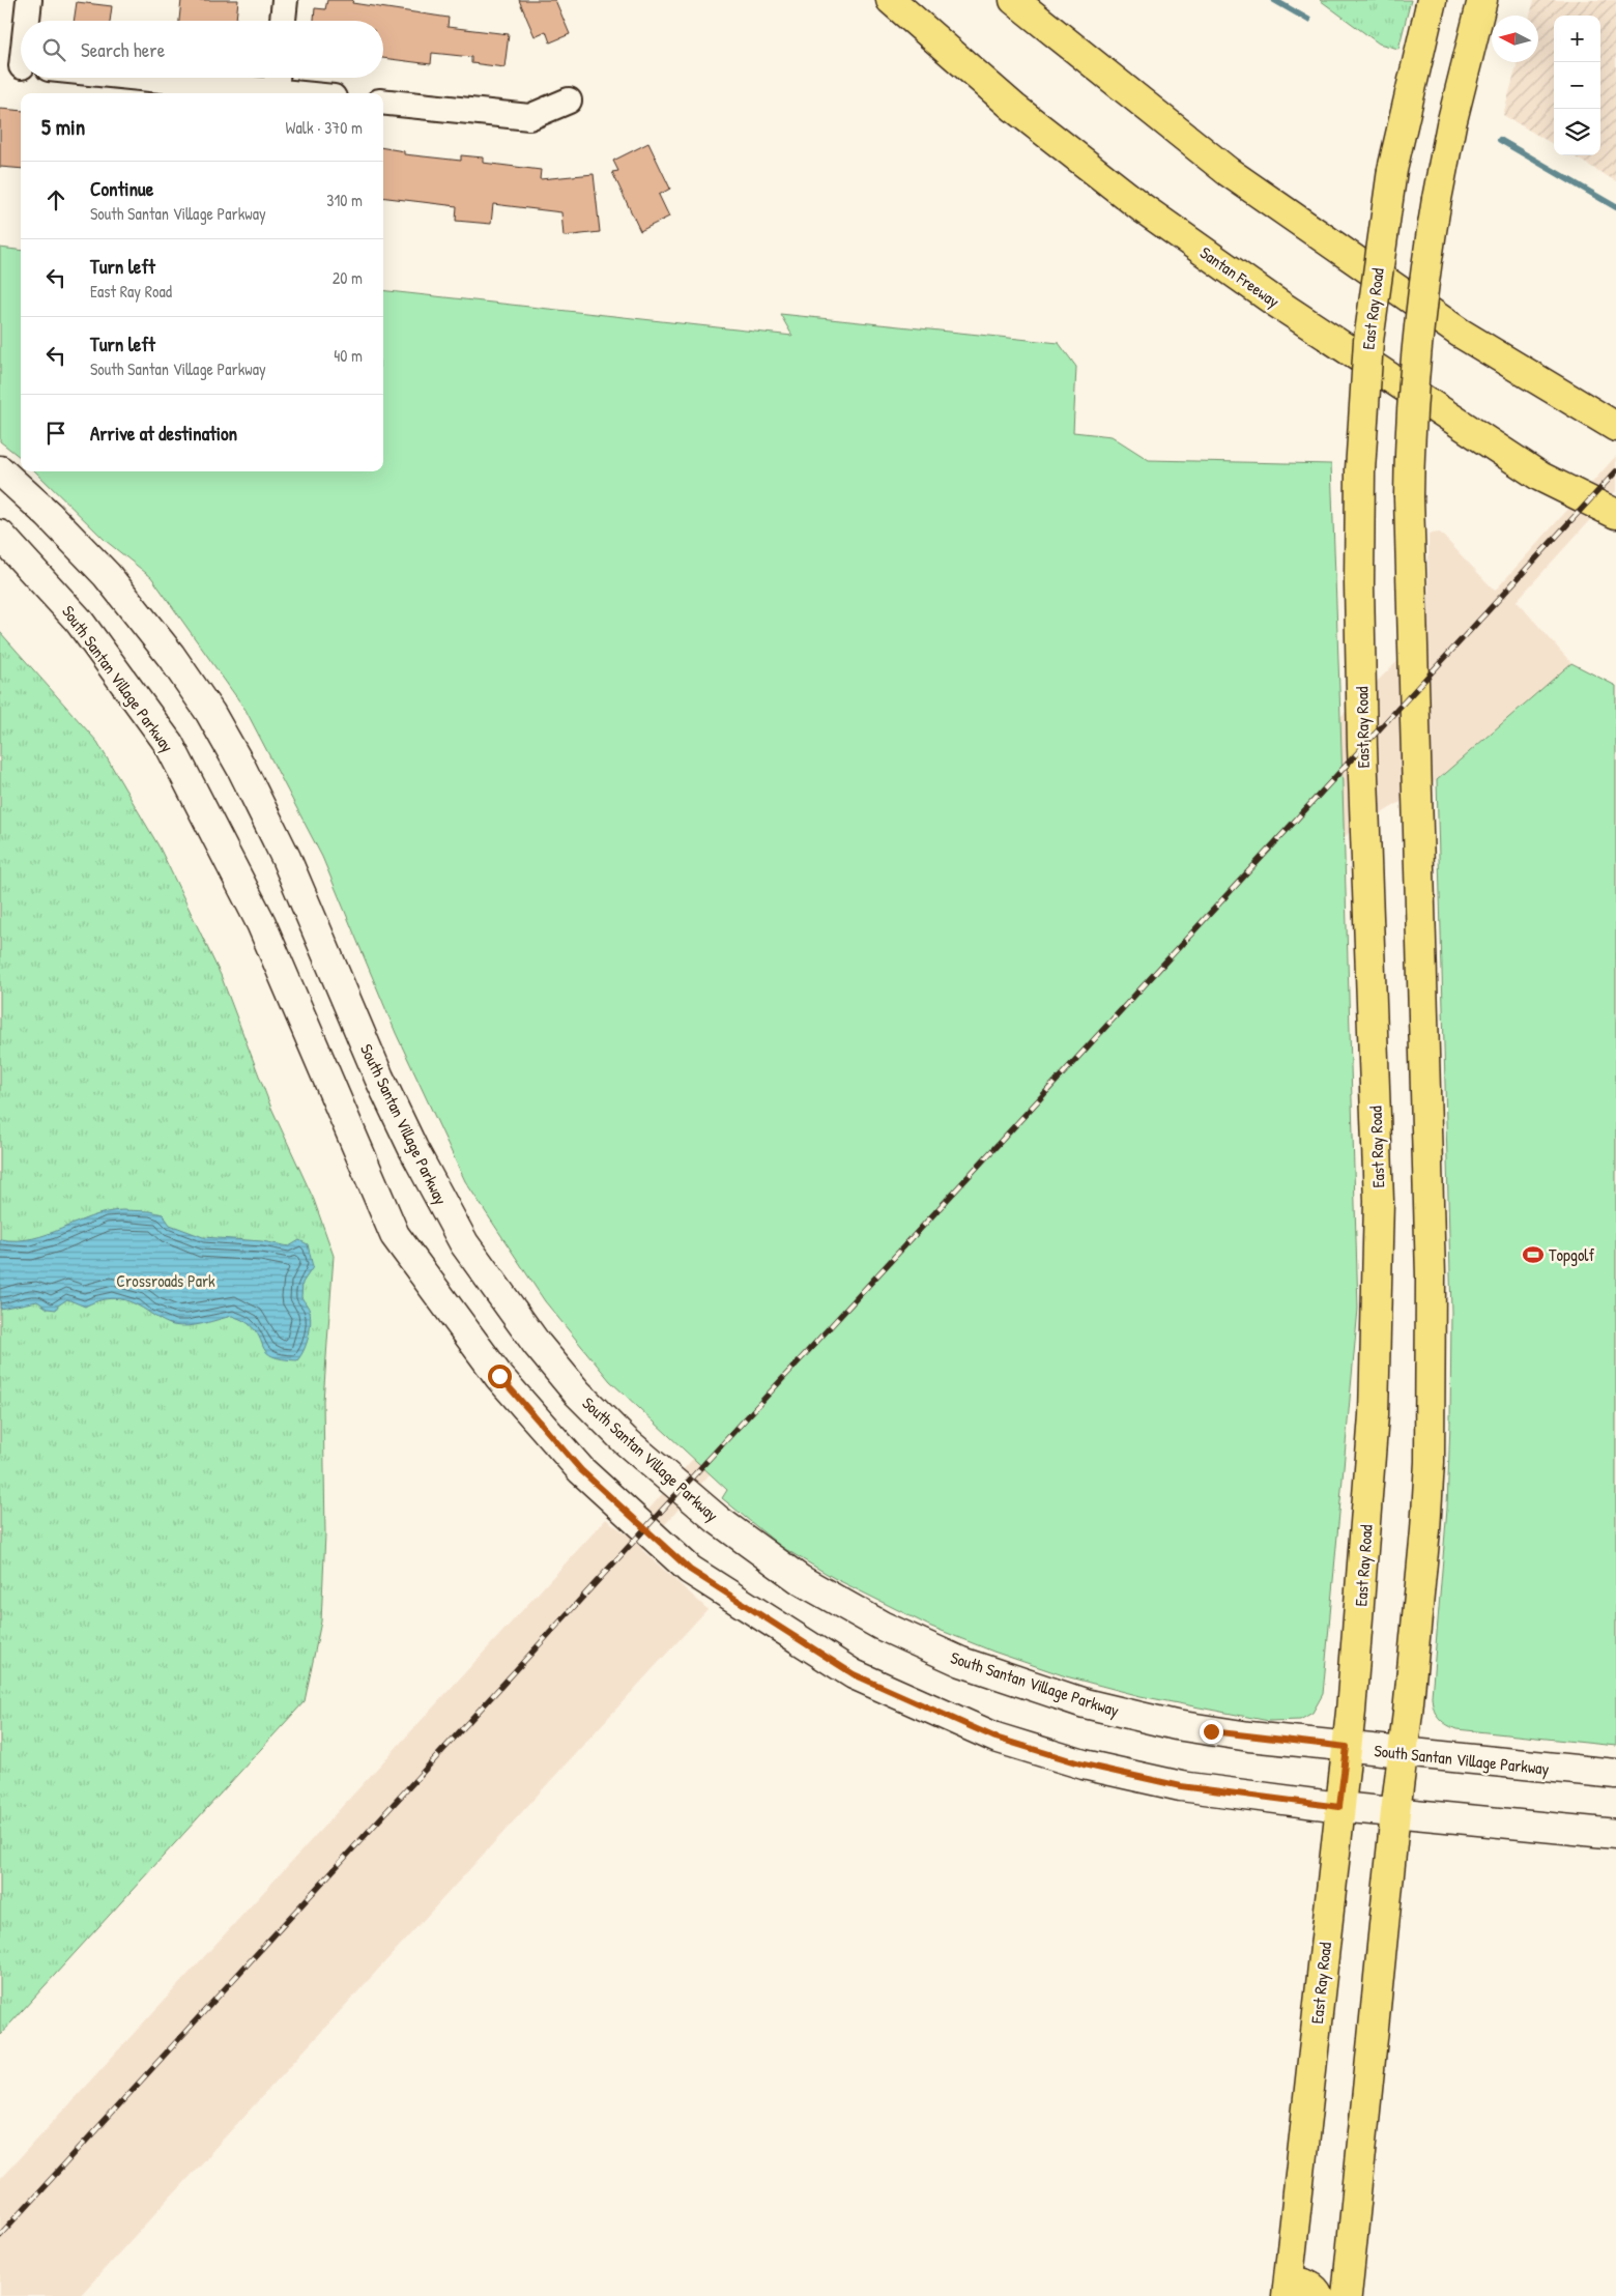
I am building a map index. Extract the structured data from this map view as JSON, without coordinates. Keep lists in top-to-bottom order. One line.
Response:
{"streets":{"main road":["Santan Freeway","East Ray Road","South Santan Village Parkway"]},"crossings":[["East Ray Road","South Santan Village Parkway"]],"parks":["Crossroads Park"],"places":{"sports":["Topgolf"]},"north":"left","page":{"map_buttons":["+","−"],"search":"Search here","heading":["5 min","Walk · 370 m"],"list":[["Continue","South Santan Village Parkway","310 m"],["Turn left","East Ray Road","20 m"],["Turn left","South Santan Village Parkway","40 m"],"Arrive at destination"]}}
